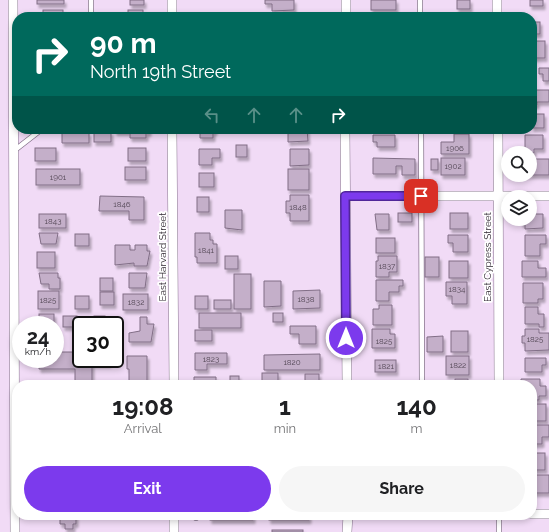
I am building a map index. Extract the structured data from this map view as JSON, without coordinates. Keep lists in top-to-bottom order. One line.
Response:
{"streets":{"street":["East Harvard Street","East Cypress Street"]},"house_numbers":["1906","1902","1901","1846","1848","1843","1841","1837","1834","1838","1825","1832","1825","1825","1823","1820","1822","1821"],"page":{"turn":["90 m","North 19th Street"],"speed":"24 km/h","limit":"30","eta":["19:08","Arrival","1","min","140","m"],"buttons":["Exit","Share"]}}
